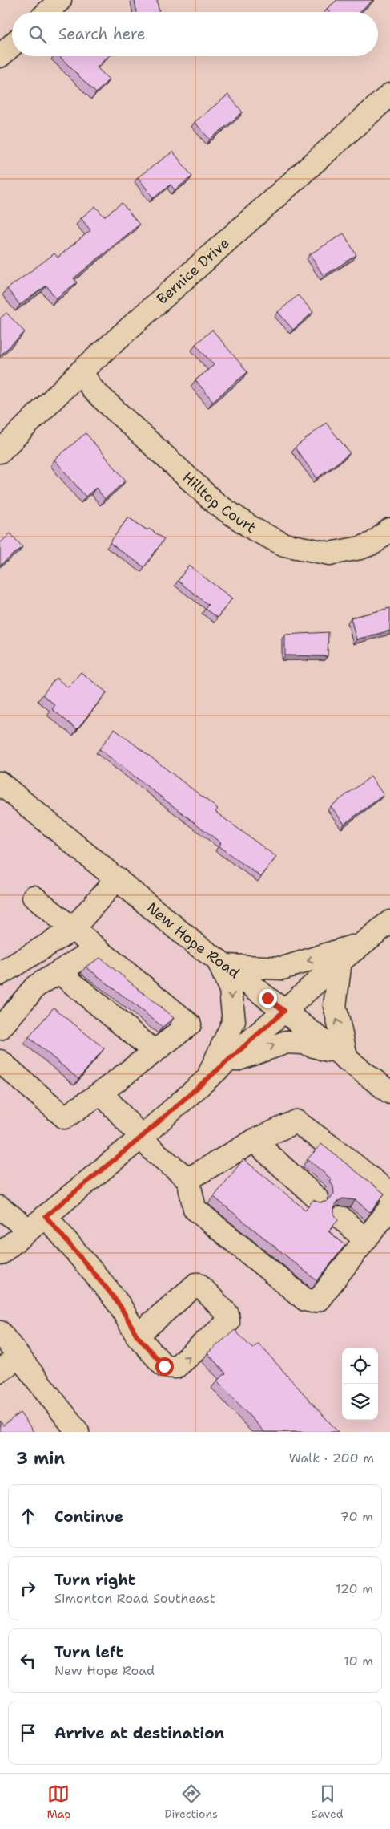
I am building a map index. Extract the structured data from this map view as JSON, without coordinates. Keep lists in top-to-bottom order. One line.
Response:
{"streets":{"street":["Bernice Drive","Hilltop Court","New Hope Road"]},"crossings":[["Bernice Drive","Hilltop Court"]],"page":{"search":"Search here","heading":["3 min","Walk · 200 m"],"list":[["Continue","70 m"],["Turn right","Simonton Road Southeast","120 m"],["Turn left","New Hope Road","10 m"],"Arrive at destination"],"nav":["Map","Directions","Saved"]}}
